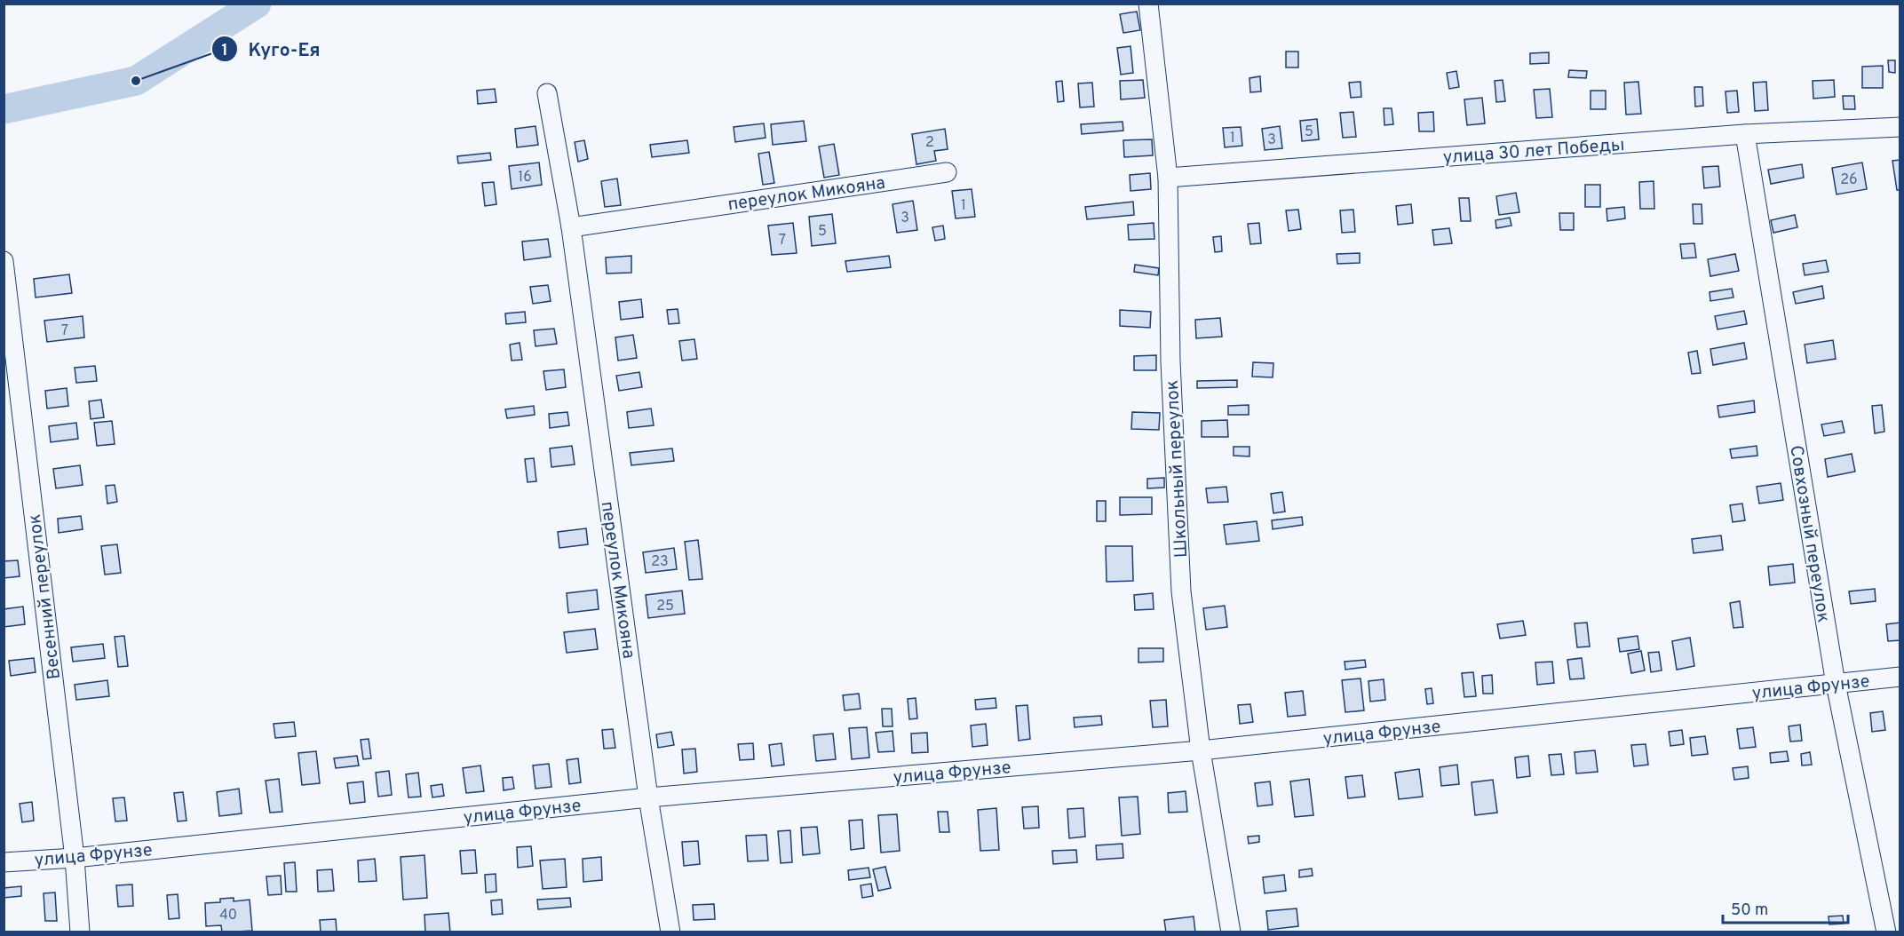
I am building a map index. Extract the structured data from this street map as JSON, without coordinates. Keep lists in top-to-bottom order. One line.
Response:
{"streets":{"street":["улица 30 лет Победы","переулок Микояна","Школьный переулок","Совхозный переулок","Весенний переулок","улица Фрунзе"]},"crossings":[["улица 30 лет Победы","Школьный переулок"],["улица 30 лет Победы","Совхозный переулок"],["переулок Микояна","улица Фрунзе"],["Школьный переулок","улица Фрунзе"],["Совхозный переулок","улица Фрунзе"],["Весенний переулок","улица Фрунзе"]],"places":["Куго-Ея"],"house_numbers":["5","1","3","2","16","26","1","3","5","7","7","23","25","40"],"scale_bar":"50 m"}
